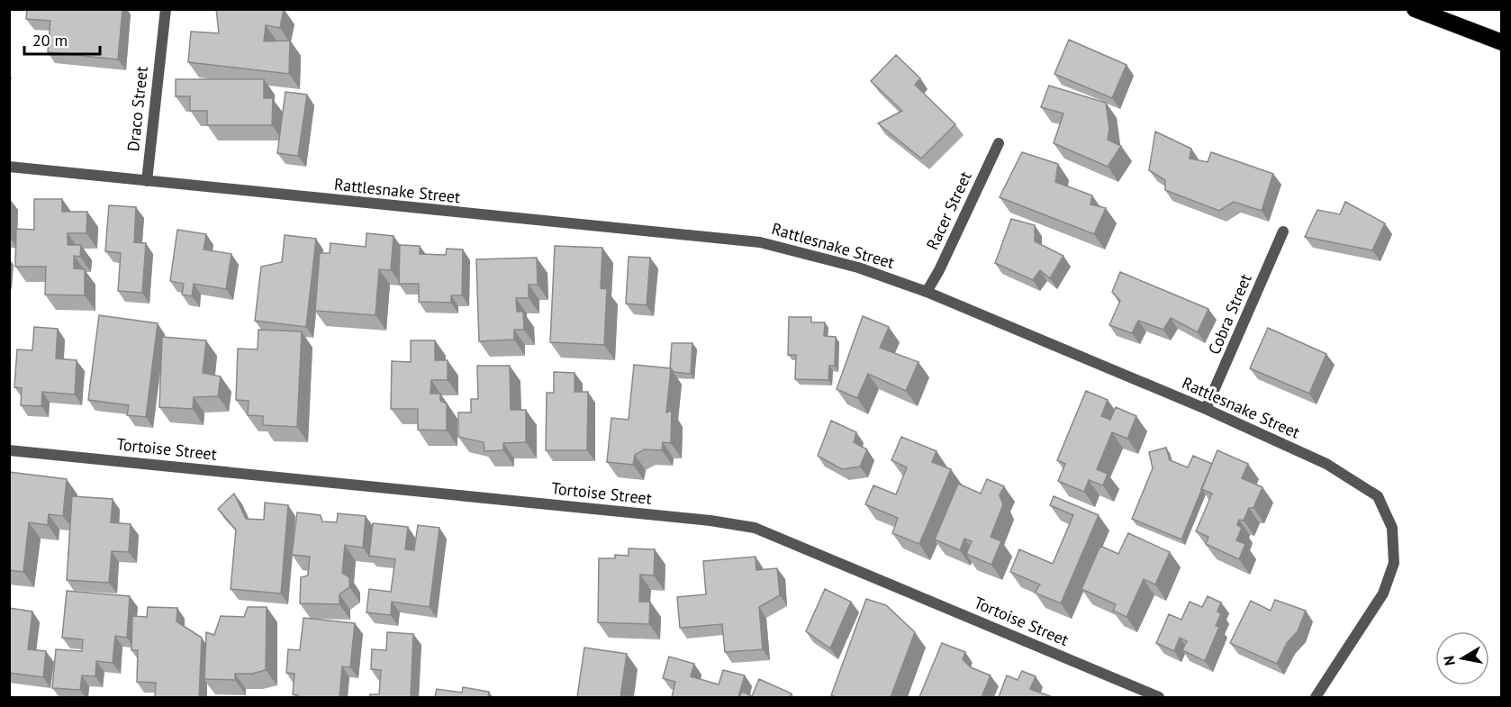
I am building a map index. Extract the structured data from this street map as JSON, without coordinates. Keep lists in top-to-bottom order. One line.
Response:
{"streets":{"street":["Draco Street","Rattlesnake Street","Racer Street","Cobra Street","Tortoise Street"]},"crossings":[["Draco Street","Rattlesnake Street"],["Rattlesnake Street","Racer Street"],["Rattlesnake Street","Cobra Street"]],"scale_bar":"20 m","north":"left"}
